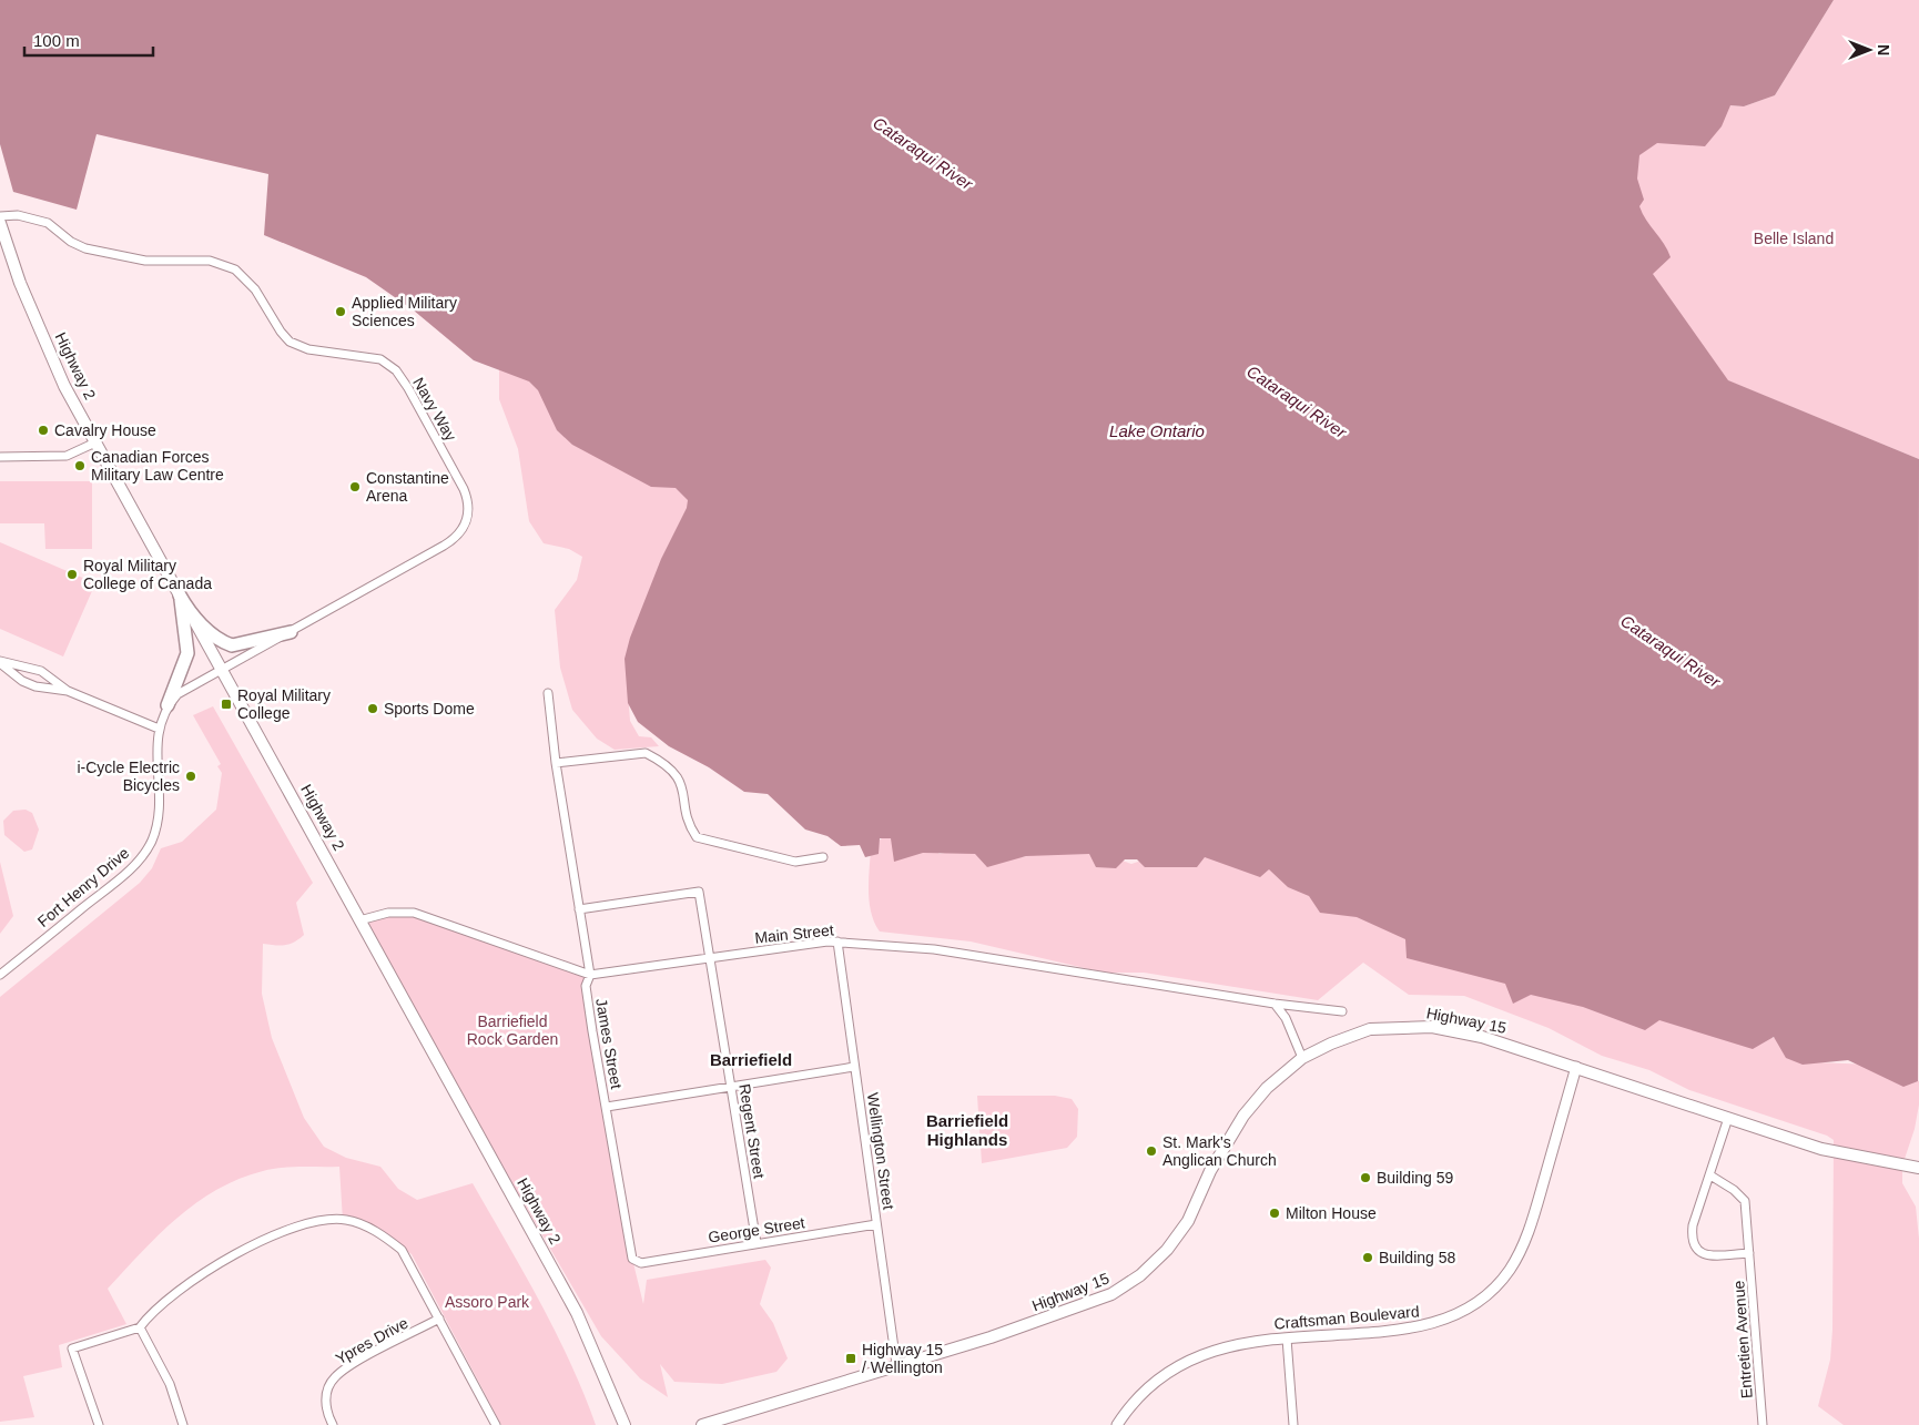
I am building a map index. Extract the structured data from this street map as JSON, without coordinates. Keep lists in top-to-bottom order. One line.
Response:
{"streets":{"main road":["Highway 2","Highway 15"],"street":["Navy Way","Fort Henry Drive","Main Street","James Street","Regent Street","Wellington Street","George Street","Craftsman Boulevard","Entretien Avenue","Ypres Drive"]},"crossings":[["Highway 2","Navy Way"],["Highway 2","Fort Henry Drive"],["Highway 2","Main Street"],["Navy Way","Fort Henry Drive"],["Main Street","James Street"],["Main Street","Regent Street"],["Main Street","Wellington Street"],["Highway 15","Wellington Street"],["Highway 15","Craftsman Boulevard"],["James Street","Regent Street"],["James Street","George Street"],["Regent Street","George Street"],["Wellington Street","George Street"]],"districts":["Barriefield","Barriefield Highlands"],"water":["Cataraqui River","Lake Ontario"],"parks":["Belle Island","Barriefield Rock Garden","Assoro Park"],"places":{"other":["Applied Military Sciences","Cavalry House","Canadian Forces Military Law Centre","Constantine Arena","Royal Military College of Canada","Sports Dome","i-Cycle Electric Bicycles","St. Mark's Anglican Church","Building 59","Milton House","Building 58"],"transit":["Royal Military College","Highway 15 / Wellington"]},"scale_bar":"100 m","north":"right"}
